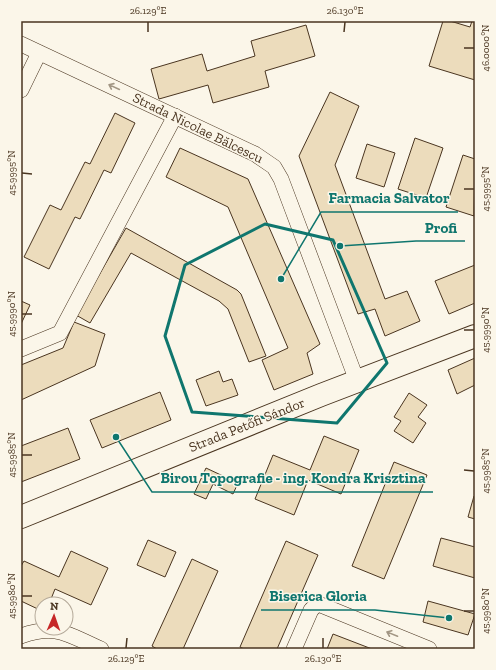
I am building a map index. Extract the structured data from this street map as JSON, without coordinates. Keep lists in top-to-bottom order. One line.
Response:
{"streets":{"main road":["Strada Petőfi Sándor"],"street":["Strada Nicolae Bălcescu"]},"crossings":[["Strada Nicolae Bălcescu","Strada Petőfi Sándor"]],"places":["Profi","Farmacia Salvator","Birou Topografie - ing. Kondra Krisztina","Biserica Gloria"],"north":"top","coordinates":["26.129°E","26.130°E","46.0000°N","45.9995°N","45.9990°N","45.9985°N","45.9980°N"]}
